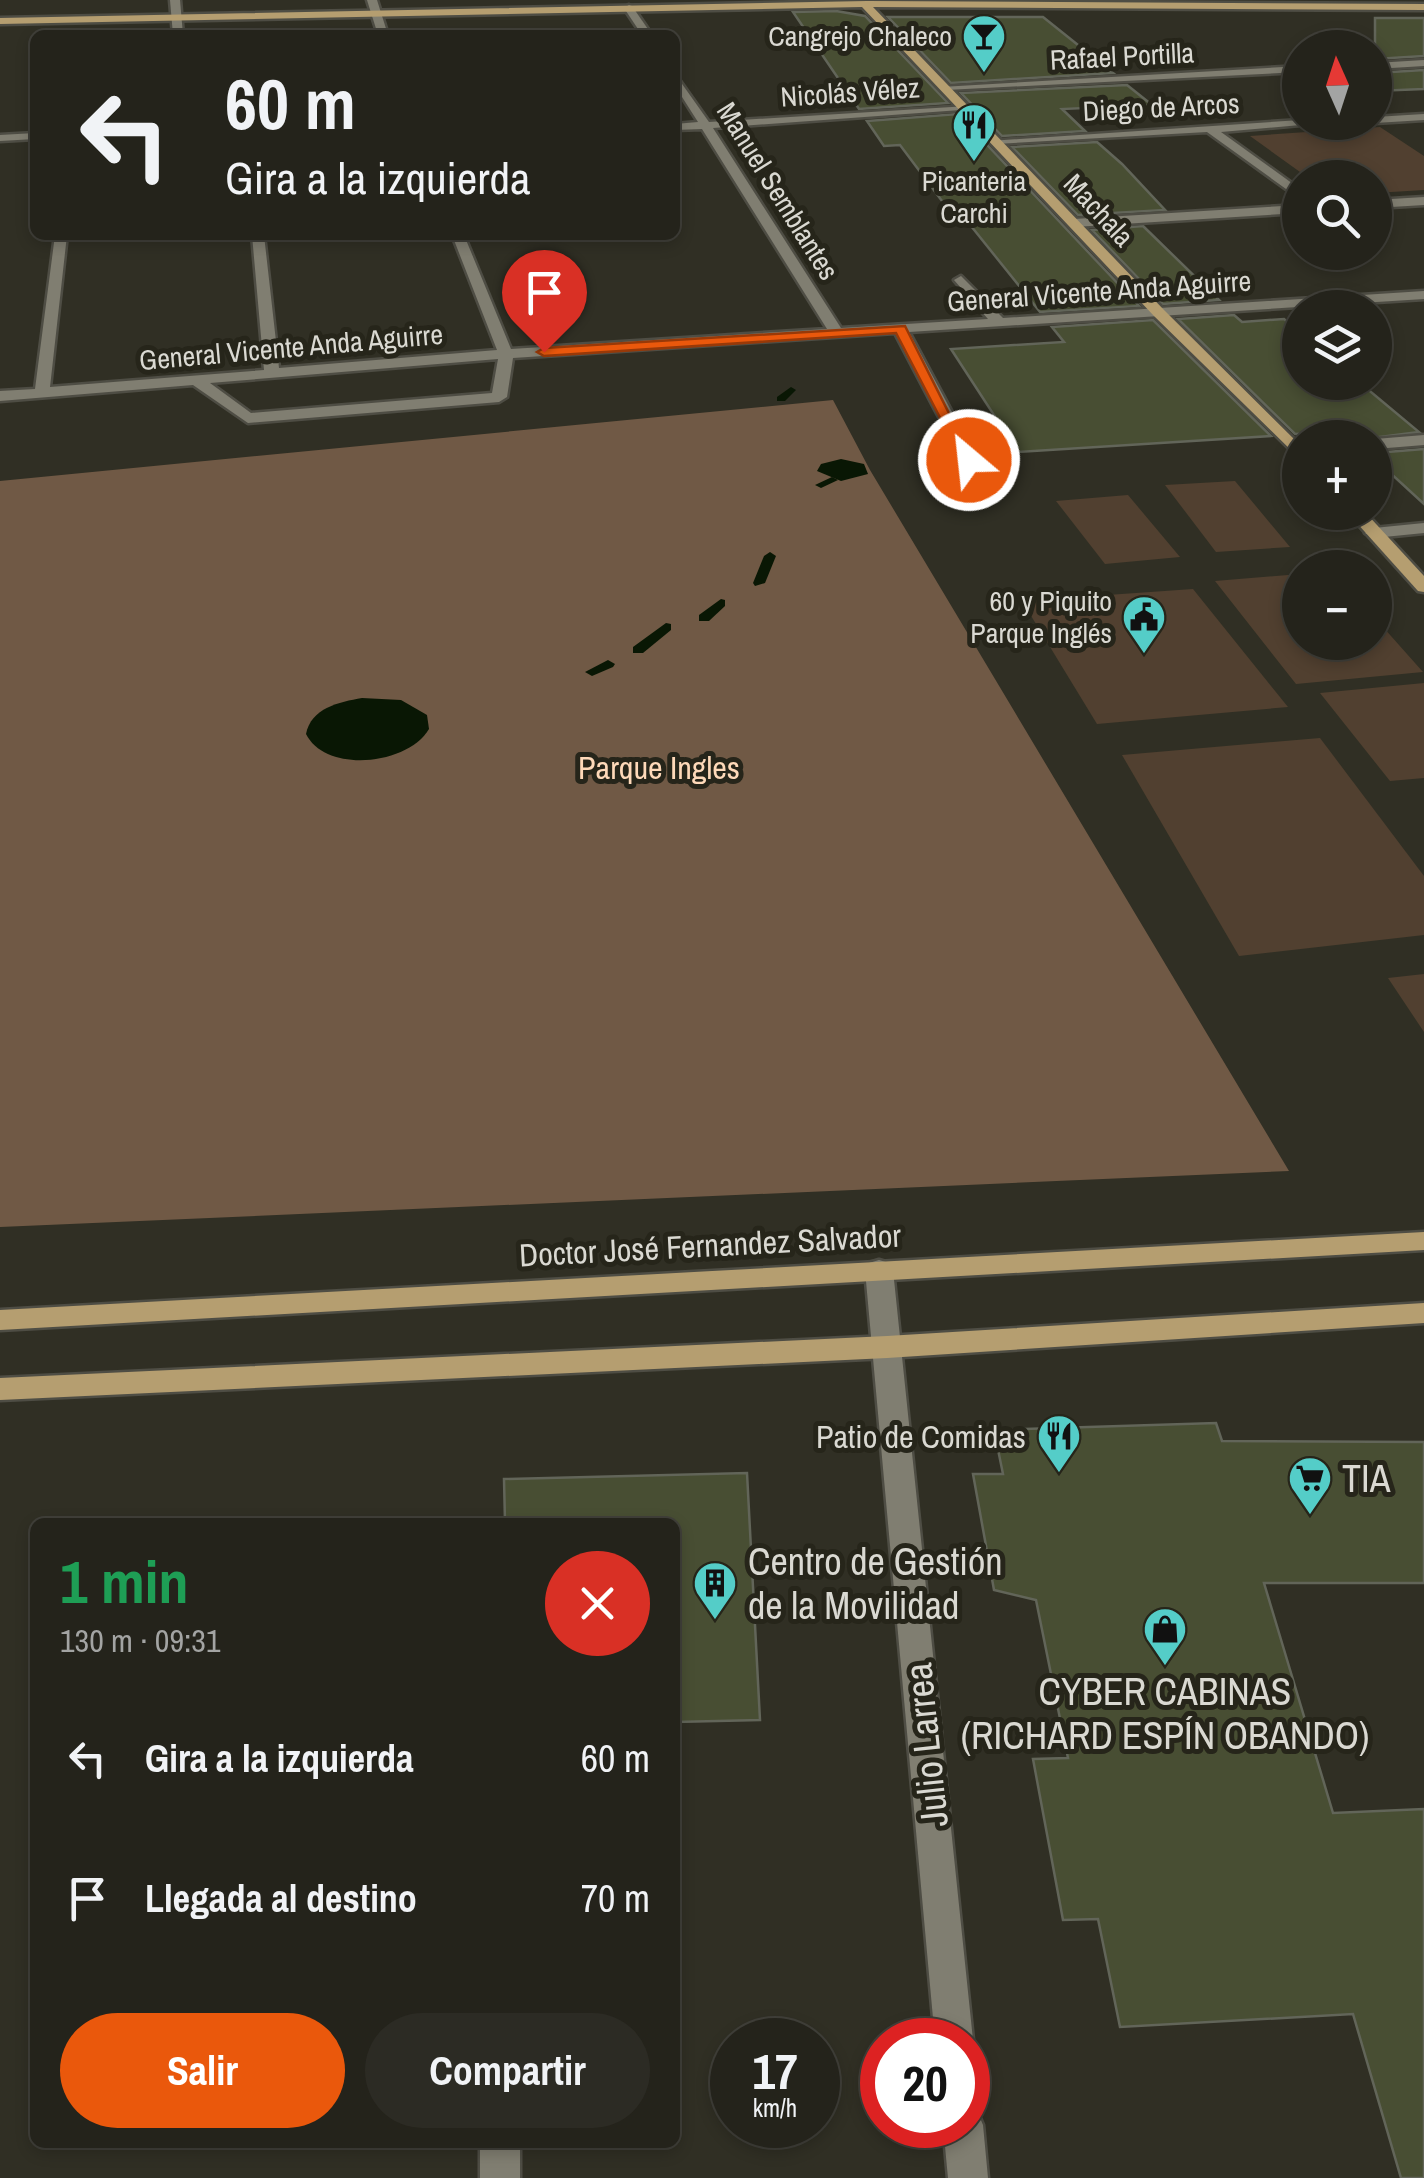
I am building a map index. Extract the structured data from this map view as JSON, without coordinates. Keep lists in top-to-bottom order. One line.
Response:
{"streets":{"main road":["Machala","Doctor José Fernandez Salvador"],"street":["Rafael Portilla","Nicolás Vélez","Diego de Arcos","Manuel Semblantes","General Vicente Anda Aguirre","Julio Larrea"]},"crossings":[["Rafael Portilla","Machala"],["Nicolás Vélez","Manuel Semblantes"],["Nicolás Vélez","Machala"],["Diego de Arcos","Machala"],["Manuel Semblantes","General Vicente Anda Aguirre"],["Machala","General Vicente Anda Aguirre"],["Doctor José Fernandez Salvador","Julio Larrea"]],"parks":["Parque Ingles"],"places":{"bar":["Cangrejo Chaleco"],"restaurant":["Picanteria Carchi","Patio de Comidas"],"public building":["60 y Piquito Parque Inglés"],"supermarket":["TIA"],"building":["Centro de Gestión de la Movilidad"],"shop":["CYBER CABINAS (RICHARD ESPÍN OBANDO)"]},"north":"top","page":{"map_buttons":["+","−"],"turn":["60 m","Gira a la izquierda"],"heading":["1 min","130 m · 09:31"],"list":[{"name":"Gira a la izquierda","value":"60 m"},{"name":"Llegada al destino","value":"70 m"}],"buttons":["Salir","Compartir"],"speed":"17 km/h","limit":"20"}}
